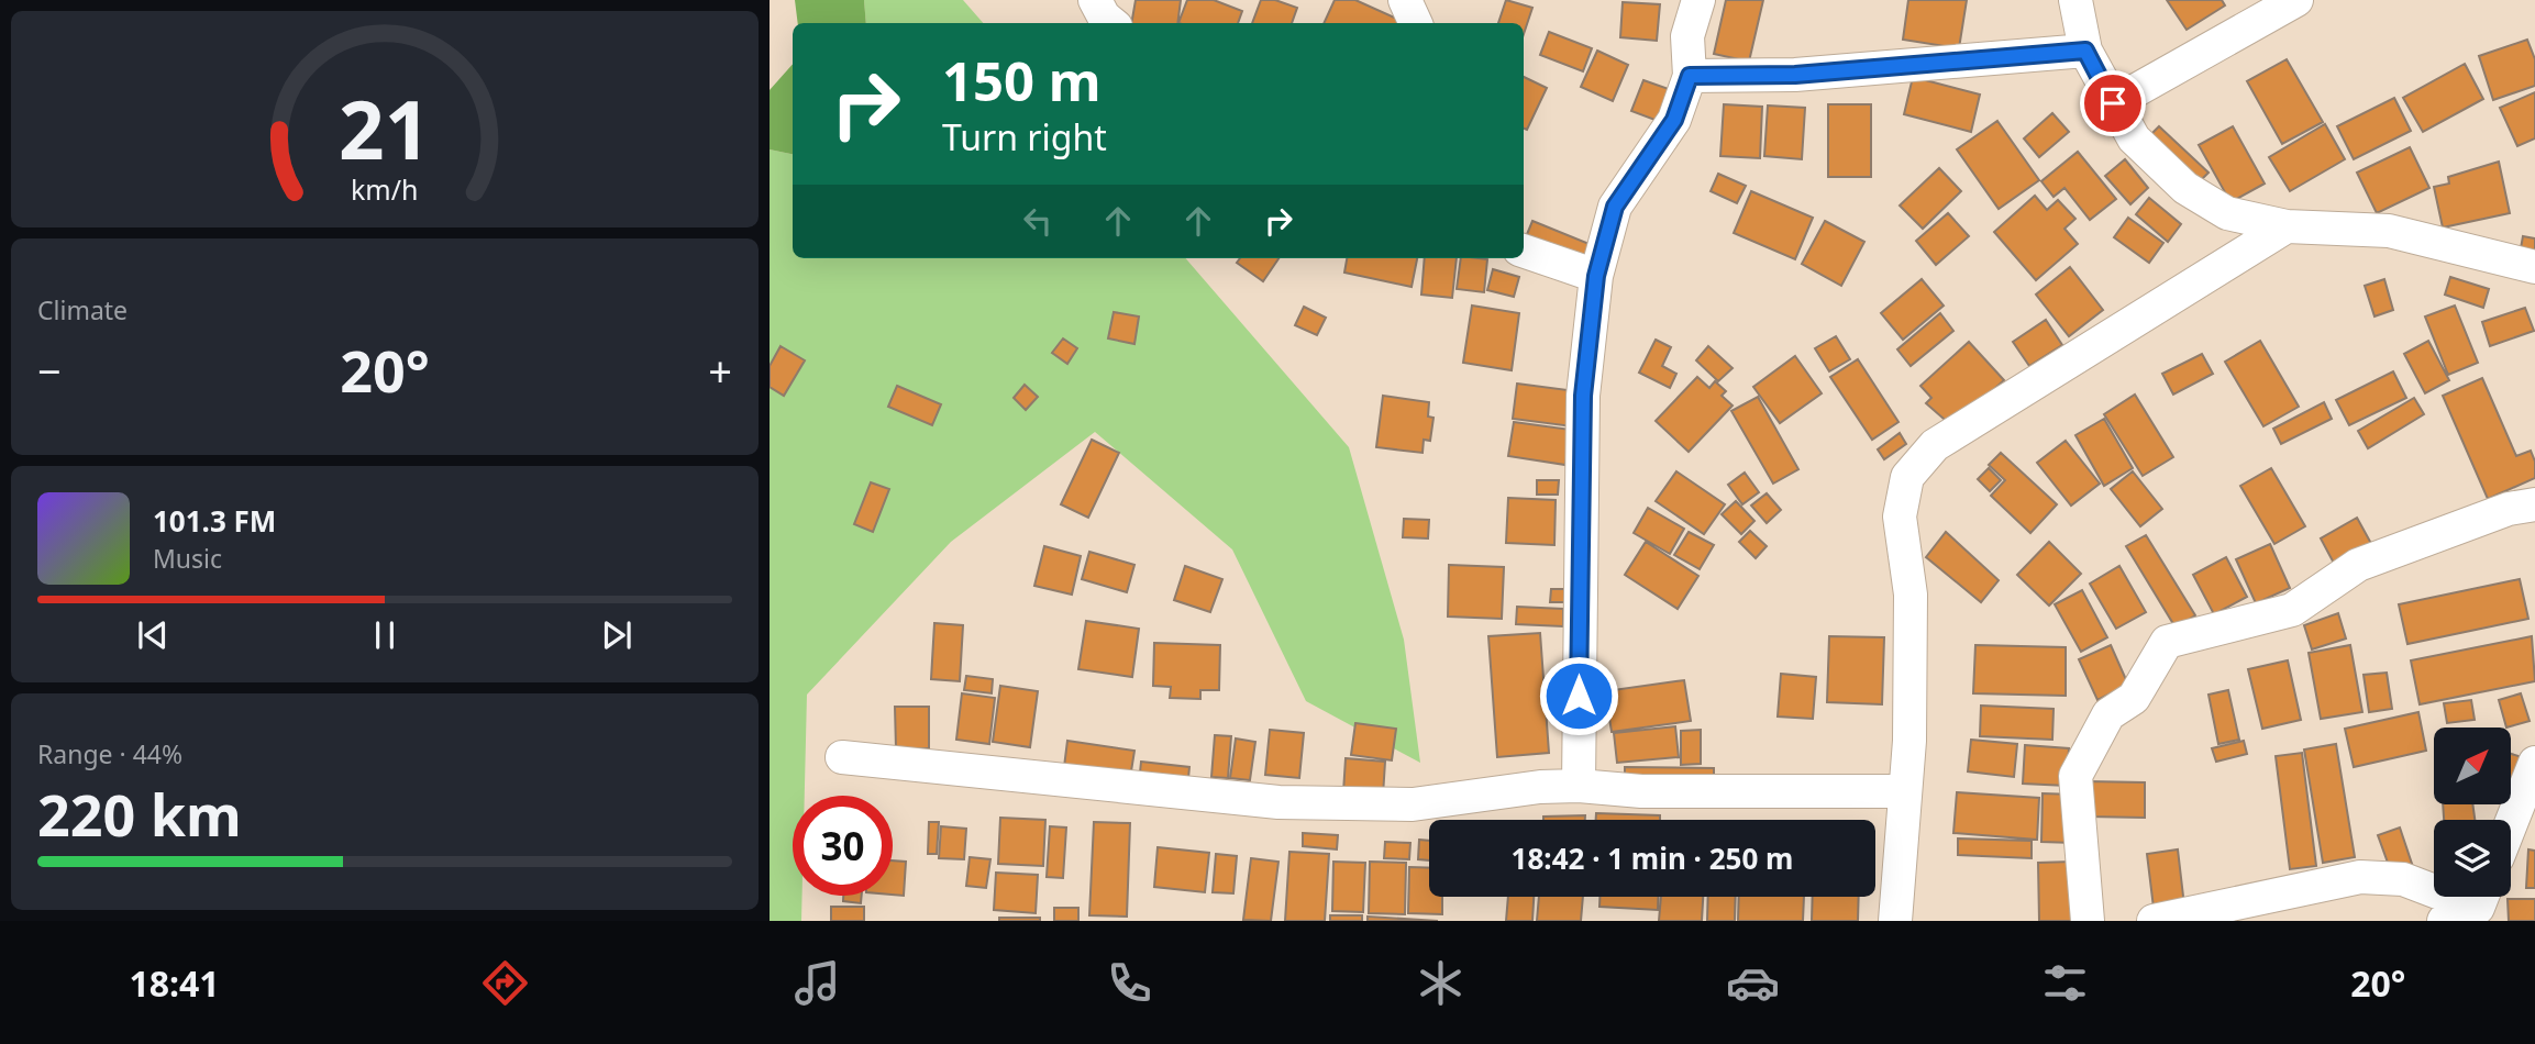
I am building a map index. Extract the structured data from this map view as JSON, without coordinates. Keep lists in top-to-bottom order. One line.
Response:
{"north":"top right","page":{"turn":["150 m","Turn right"],"tile":["Climate",["Range · 44%","220 km"]],"heat":["−","20°","+"],"song":["101.3 FM","Music"],"limit":"30","trip":"18:42 · 1 min · 250 m","tabs":["18:41","20°"],"gauge":["21","km/h"]}}
